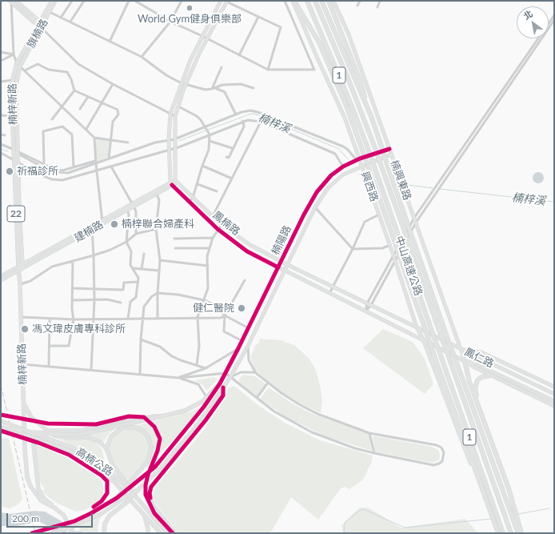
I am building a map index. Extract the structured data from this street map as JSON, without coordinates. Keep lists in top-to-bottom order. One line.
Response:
{"streets":{"highway":["1","中山高速公路"],"main road":["旗楠路","楠梓新路","22","高楠公路"],"street":["楠興東路","興西路","鳳楠路","建楠路","楠陽路","鳳仁路"]},"crossings":[["旗楠路","楠梓新路"],["楠梓新路","22"],["楠梓新路","建楠路"],["楠興東路","鳳楠路"],["楠興東路","楠陽路"],["楠興東路","鳳仁路"],["興西路","鳳楠路"],["興西路","楠陽路"],["鳳楠路","建楠路"],["鳳楠路","楠陽路"],["鳳楠路","鳳仁路"]],"water":["楠梓溪"],"places":["World Gym健身俱樂部","祈福診所","楠梓聯合婦產科","健仁醫院","馮文瑋皮膚專科診所"],"scale_bar":"200 m","north":"top left"}
